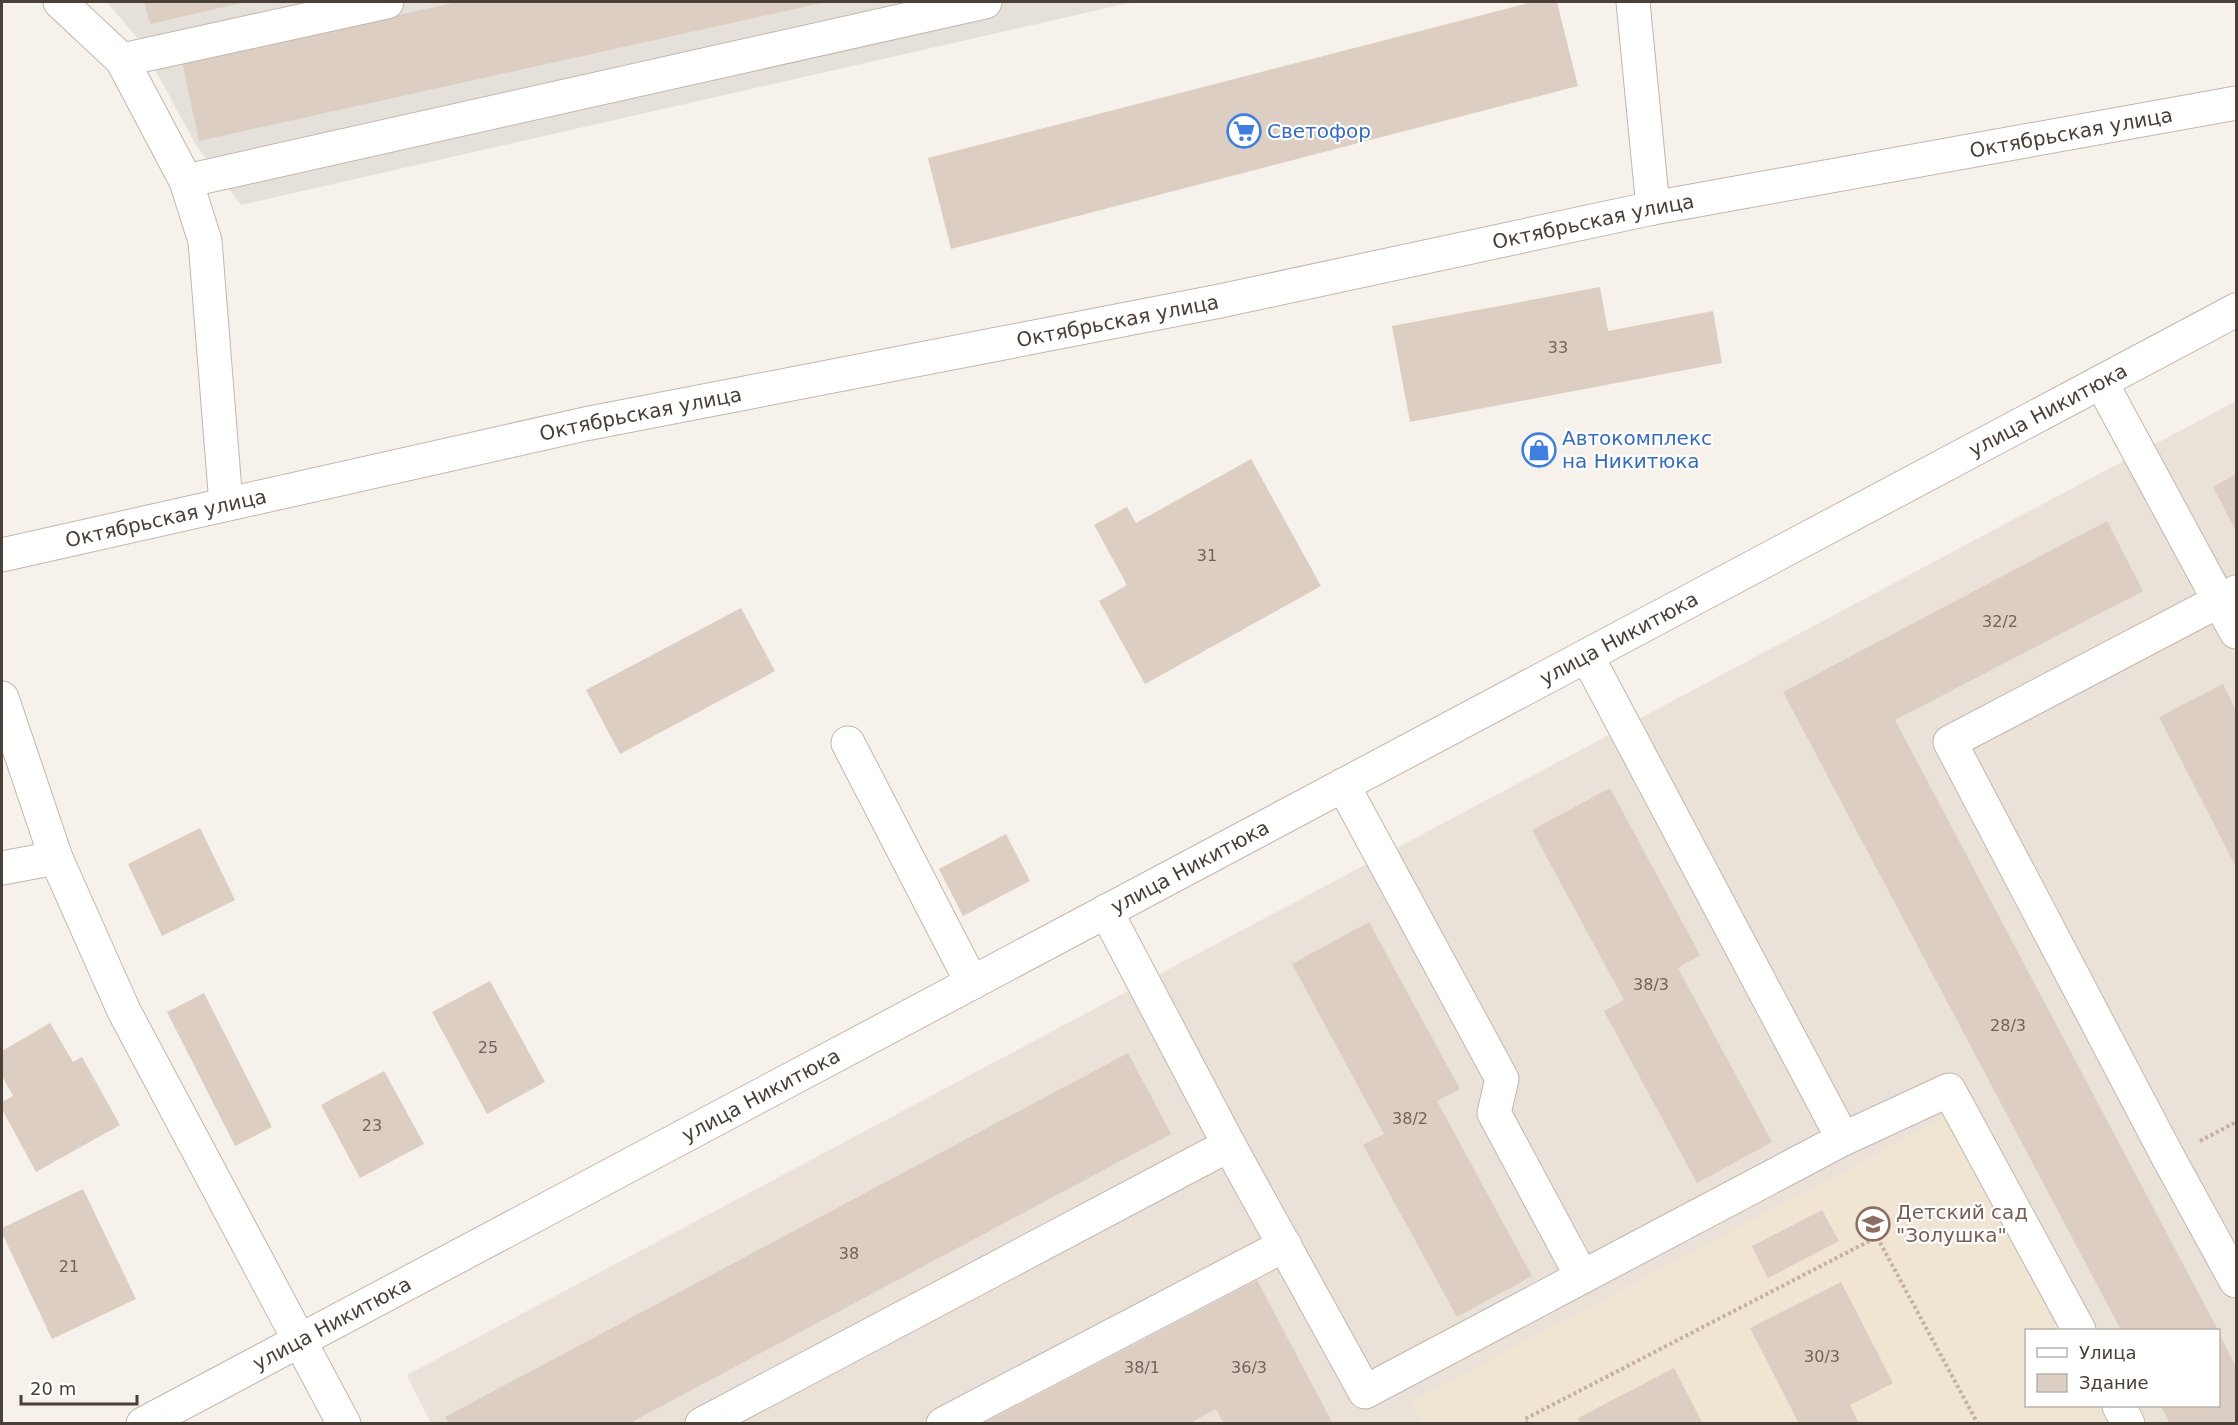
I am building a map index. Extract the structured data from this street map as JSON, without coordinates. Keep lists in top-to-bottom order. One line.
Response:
{"streets":{"street":["Октябрьская улица","улица Никитюка"]},"places":{"supermarket":["Светофор"],"shop":["Автокомплекс на Никитюка"],"school or university":["Детский сад \"Золушка\""]},"house_numbers":["33","31","32/2","38/3","28/3","25","38/2","23","38","21","30/3","38/1","36/3"],"legend":["Улица","Здание"],"scale_bar":"20 m"}
